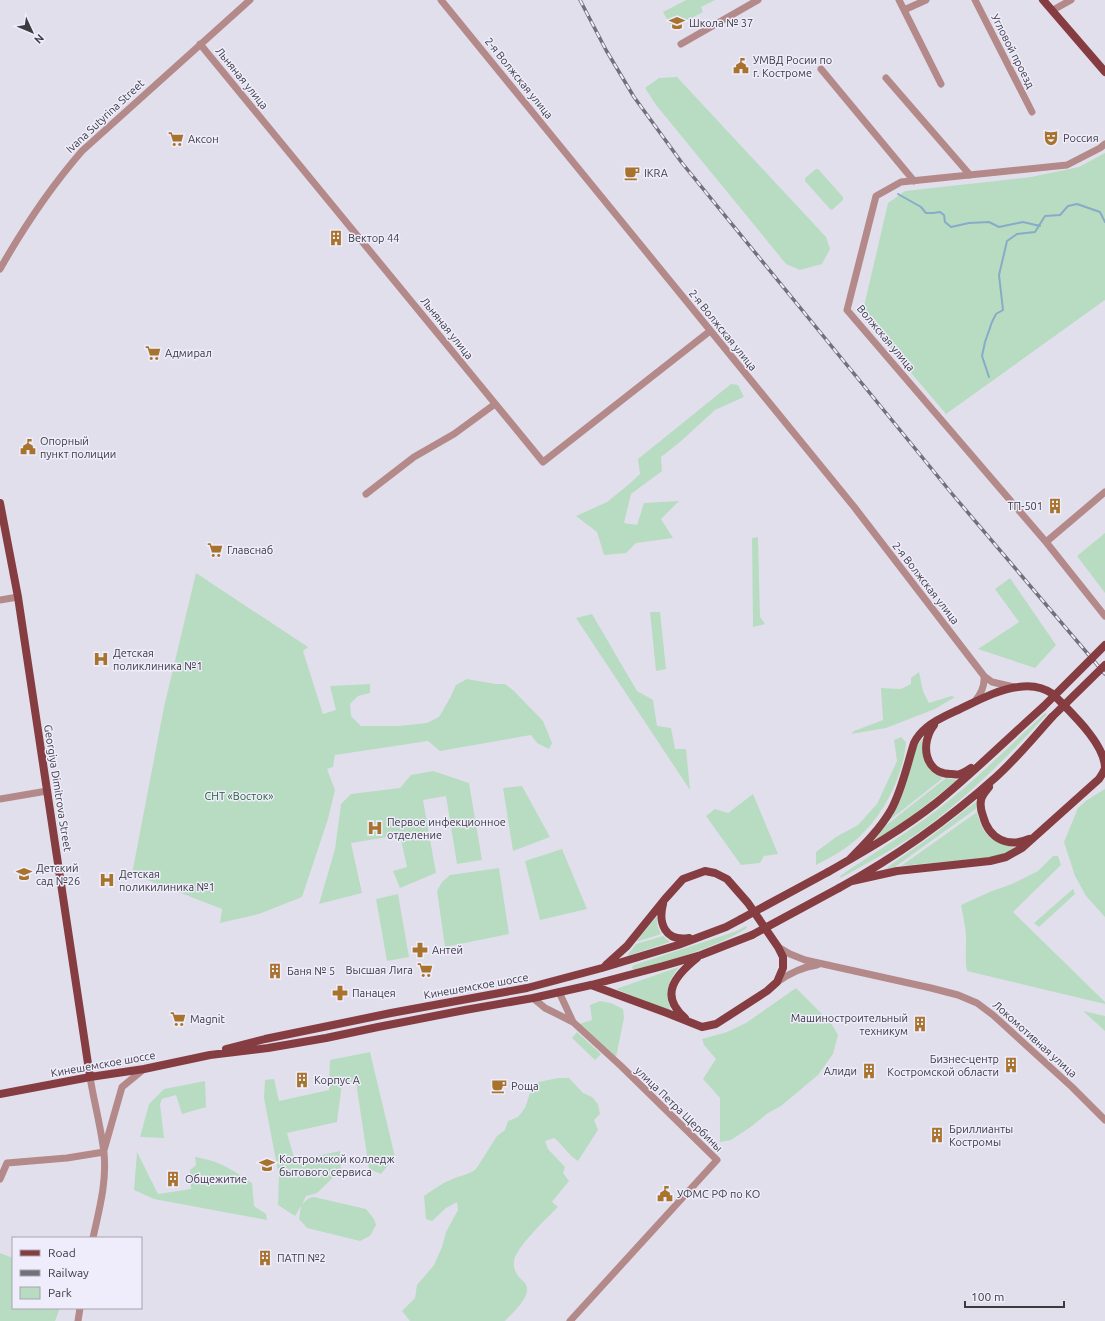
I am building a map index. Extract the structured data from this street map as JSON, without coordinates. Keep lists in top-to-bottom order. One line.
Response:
{"streets":{"main road":["Georgiya Dimitrova Street","Кинешемское шоссе"],"street":["Угловой проезд","Льняная улица","2-я Волжская улица","Ivana Sutyrina Street","Волжская улица","Локомотивная улица","улица Петра Щербины"]},"crossings":[["Льняная улица","2-я Волжская улица"],["Льняная улица","Ivana Sutyrina Street"],["Georgiya Dimitrova Street","Кинешемское шоссе"],["Кинешемское шоссе","улица Петра Щербины"]],"parks":["СНТ «Восток»"],"places":{"school or university":["Школа № 37","Детский сад №26","Костромской колледж бытового сервиса"],"public building":["УМВД Росии по г. Костроме","Опорный пункт полиции","УФМС РФ по КО"],"theatre":["Россия"],"supermarket":["Аксон","Адмирал","Главснаб","Высшая Лига","Magnit"],"cafe":["IKRA","Роща"],"building":["Вектор 44","ТП-501","Баня № 5","Машиностроительный техникум","Бизнес-центр Костромской области","Алиди","Корпус А","Бриллианты Костромы","Общежитие","ПАТП №2"],"hospital":["Детская поликлиника №1","Первое инфекционное отделение","Детская поликилиника №1"],"pharmacy":["Антей","Панацея"]},"legend":["Road","Railway","Park"],"scale_bar":"100 m","north":"bottom right"}
